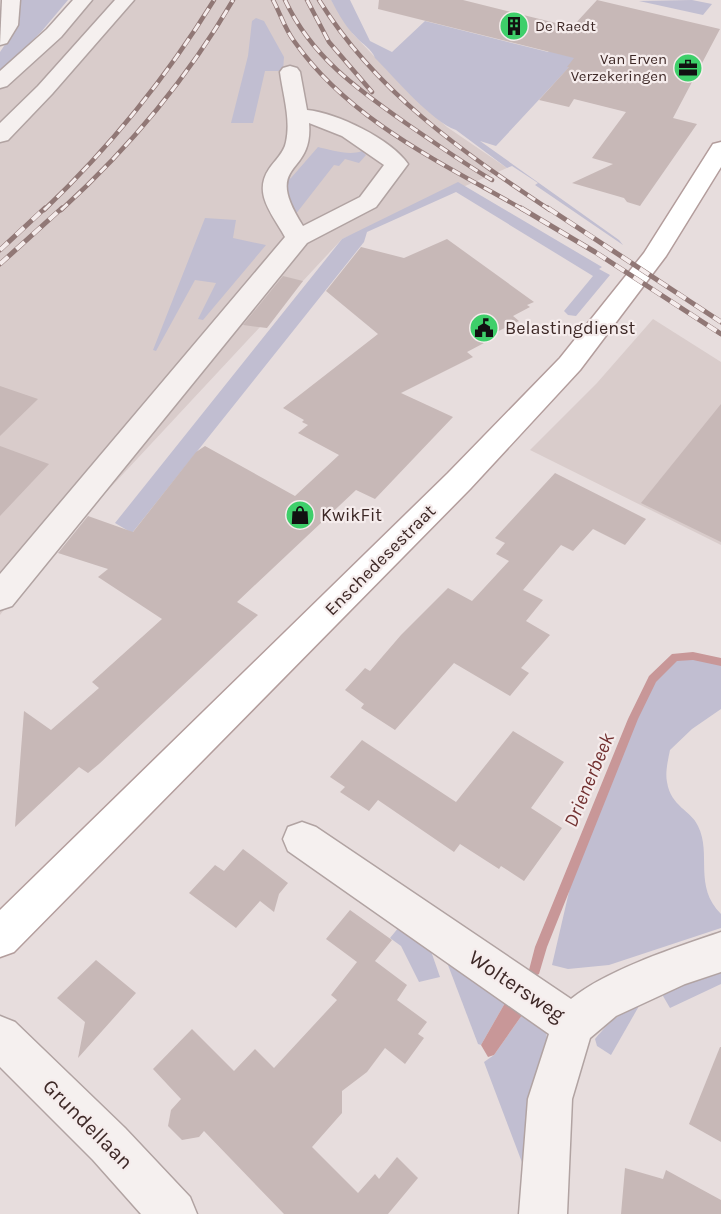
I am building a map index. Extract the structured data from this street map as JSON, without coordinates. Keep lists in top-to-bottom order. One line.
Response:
{"streets":{"main road":["Enschedesestraat"],"street":["Woltersweg","Grundellaan"]},"water":["Drienerbeek"],"places":{"building":["De Raedt"],"office":["Van Erven Verzekeringen"],"public building":["Belastingdienst"],"shop":["KwikFit"]}}
